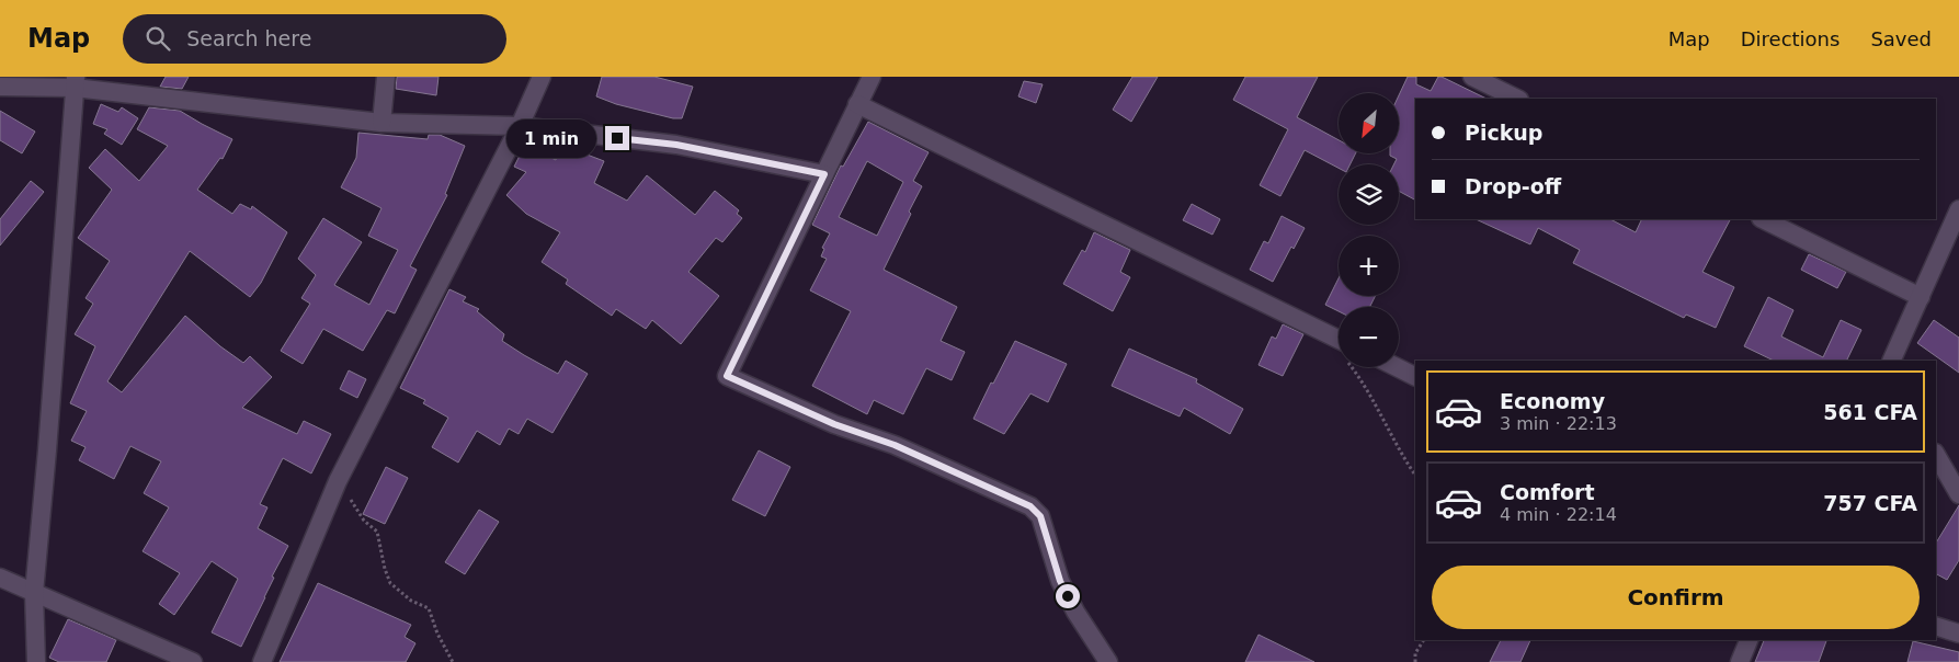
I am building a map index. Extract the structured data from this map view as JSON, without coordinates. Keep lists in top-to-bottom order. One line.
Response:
{"north":"bottom left","page":{"header":"Map","search":"Search here","nav":["Map","Directions","Saved"],"map_buttons":["+","−"],"banner":["Pickup","Drop-off"],"bubble":"1 min","list":[{"name":"Economy","note":"3 min · 22:13","value":"561 CFA"},{"name":"Comfort","note":"4 min · 22:14","value":"757 CFA"}],"buttons":"Confirm"}}
